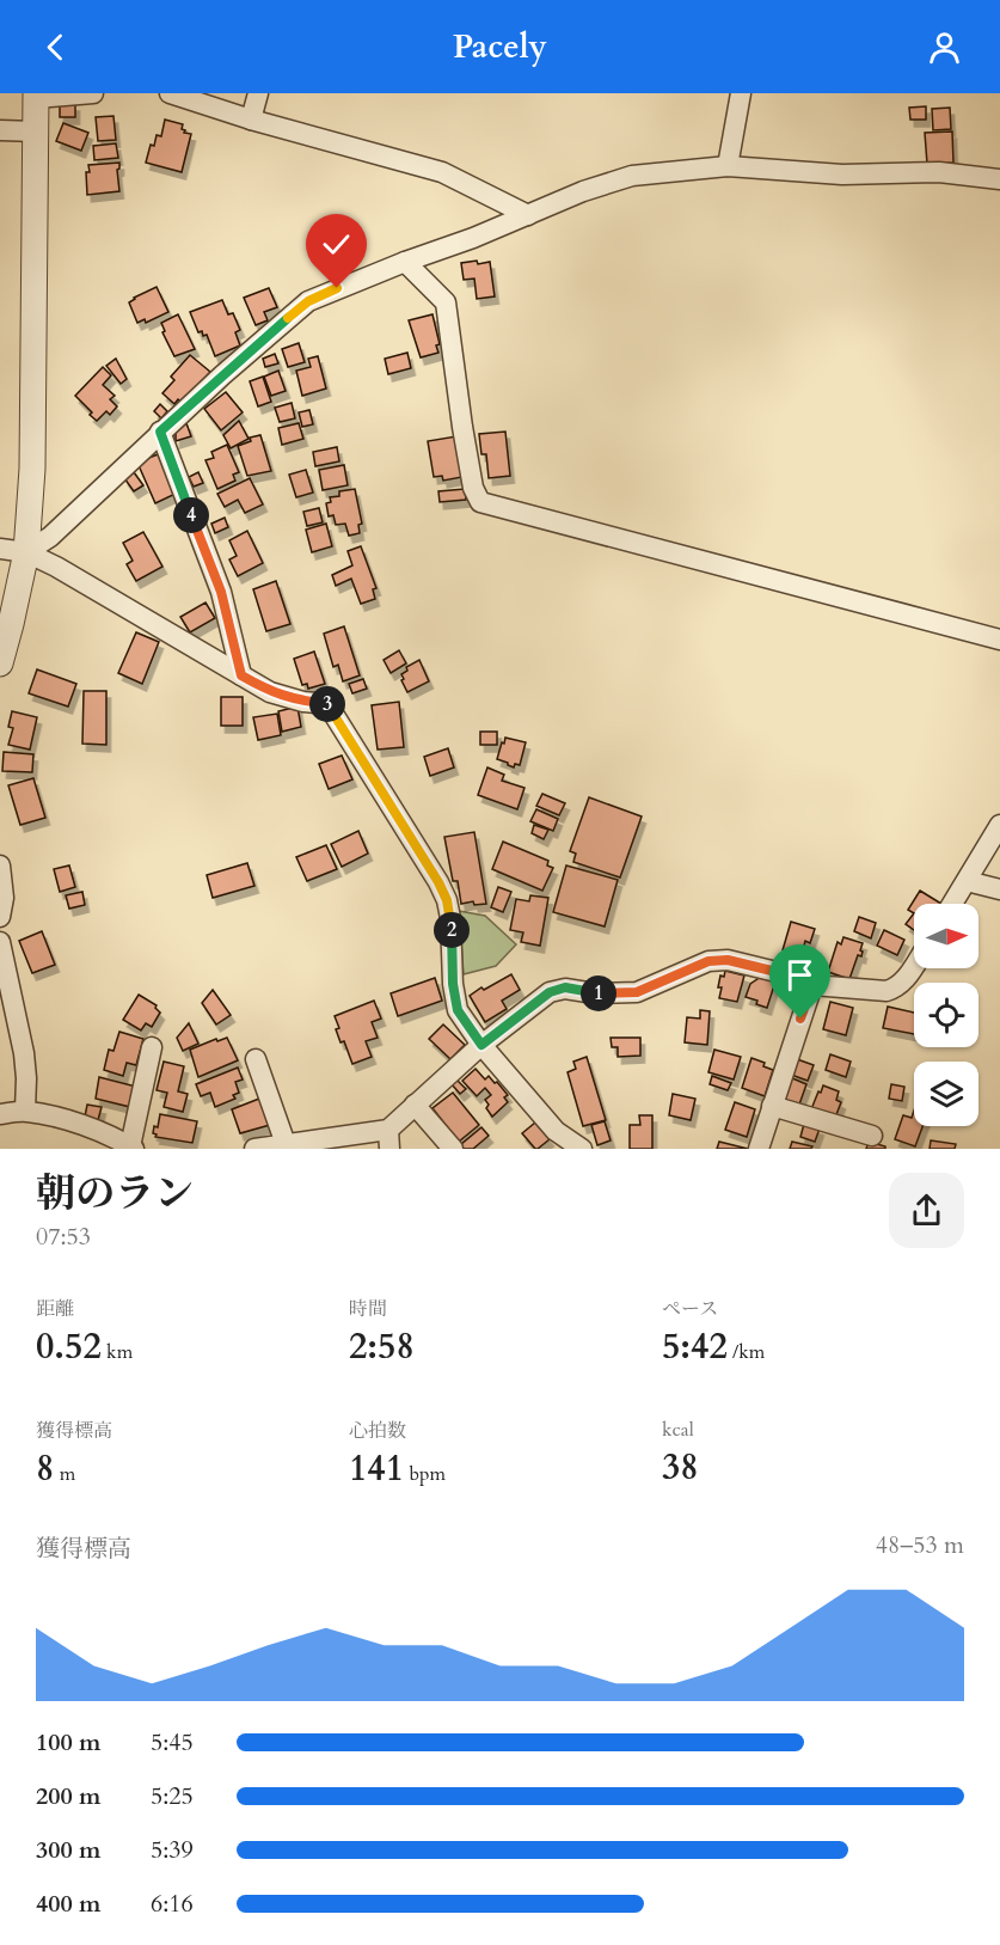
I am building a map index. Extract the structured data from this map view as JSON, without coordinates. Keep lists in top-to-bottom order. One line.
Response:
{"north":"right","page":{"header":"Pacely","pins":["4","3","2","1"],"heading":["朝のラン","07:53"],"stats":[["距離","0.52 km"],["時間","2:58"],["ペース","5:42 /km"],["獲得標高","8 m"],["心拍数","141 bpm"],["kcal","38"]],"chart":["獲得標高","48–53 m"],"list":[{"name":"100 m","note":"5:45"},{"name":"200 m","note":"5:25"},{"name":"300 m","note":"5:39"},{"name":"400 m","note":"6:16"}]}}
